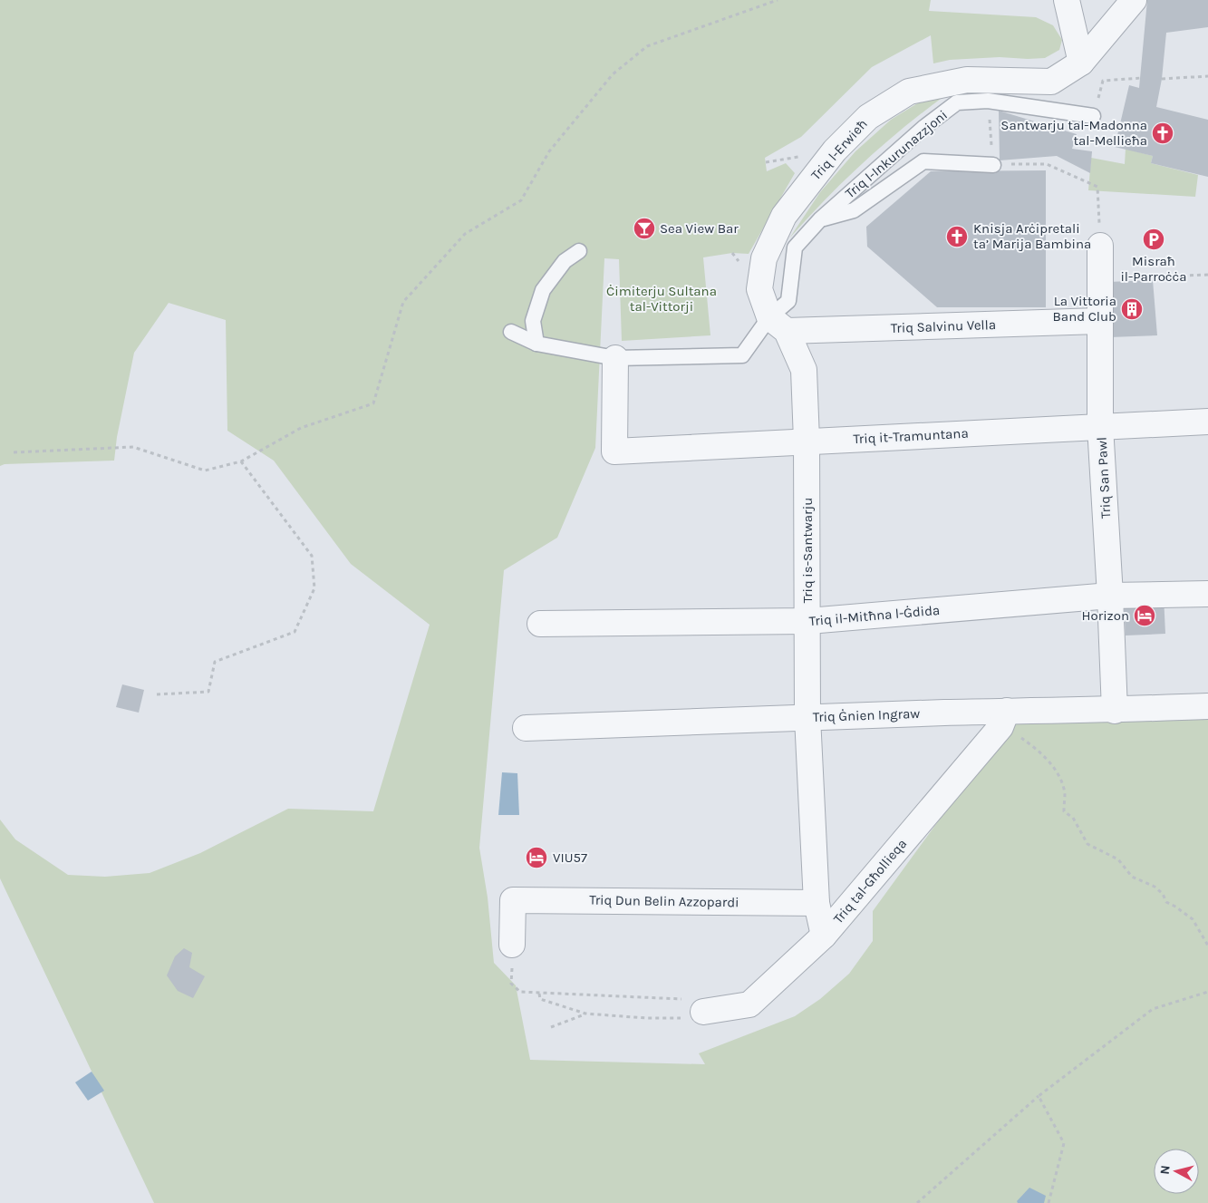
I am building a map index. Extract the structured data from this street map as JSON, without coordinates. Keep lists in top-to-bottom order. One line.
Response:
{"streets":{"street":["Triq l-Erwieħ","Triq Salvinu Vella","Triq it-Tramuntana","Triq San Pawl","Triq is-Santwarju","Triq il-Mitħna l-Ġdida","Triq Ġnien Ingraw","Triq tal-Għollieqa","Triq Dun Belin Azzopardi"],"lane":["Triq l-Inkurunazzjoni"]},"crossings":[["Triq l-Erwieħ","Triq l-Inkurunazzjoni"],["Triq l-Erwieħ","Triq Salvinu Vella"],["Triq l-Erwieħ","Triq is-Santwarju"],["Triq l-Inkurunazzjoni","Triq Salvinu Vella"],["Triq l-Inkurunazzjoni","Triq it-Tramuntana"],["Triq l-Inkurunazzjoni","Triq is-Santwarju"],["Triq Salvinu Vella","Triq San Pawl"],["Triq Salvinu Vella","Triq is-Santwarju"],["Triq it-Tramuntana","Triq San Pawl"],["Triq it-Tramuntana","Triq is-Santwarju"],["Triq San Pawl","Triq il-Mitħna l-Ġdida"],["Triq San Pawl","Triq Ġnien Ingraw"],["Triq is-Santwarju","Triq il-Mitħna l-Ġdida"],["Triq is-Santwarju","Triq Ġnien Ingraw"],["Triq is-Santwarju","Triq tal-Għollieqa"],["Triq is-Santwarju","Triq Dun Belin Azzopardi"],["Triq Ġnien Ingraw","Triq tal-Għollieqa"]],"parks":["Ċimiterju Sultana tal-Vittorji"],"places":{"church":["Santwarju tal-Madonna tal-Mellieħa","Knisja Arċipretali ta’ Marija Bambina"],"bar":["Sea View Bar"],"parking":["Misraħ il-Parroċċa"],"building":["La Vittoria Band Club"],"hotel":["Horizon","VIU57"]},"north":"left"}
